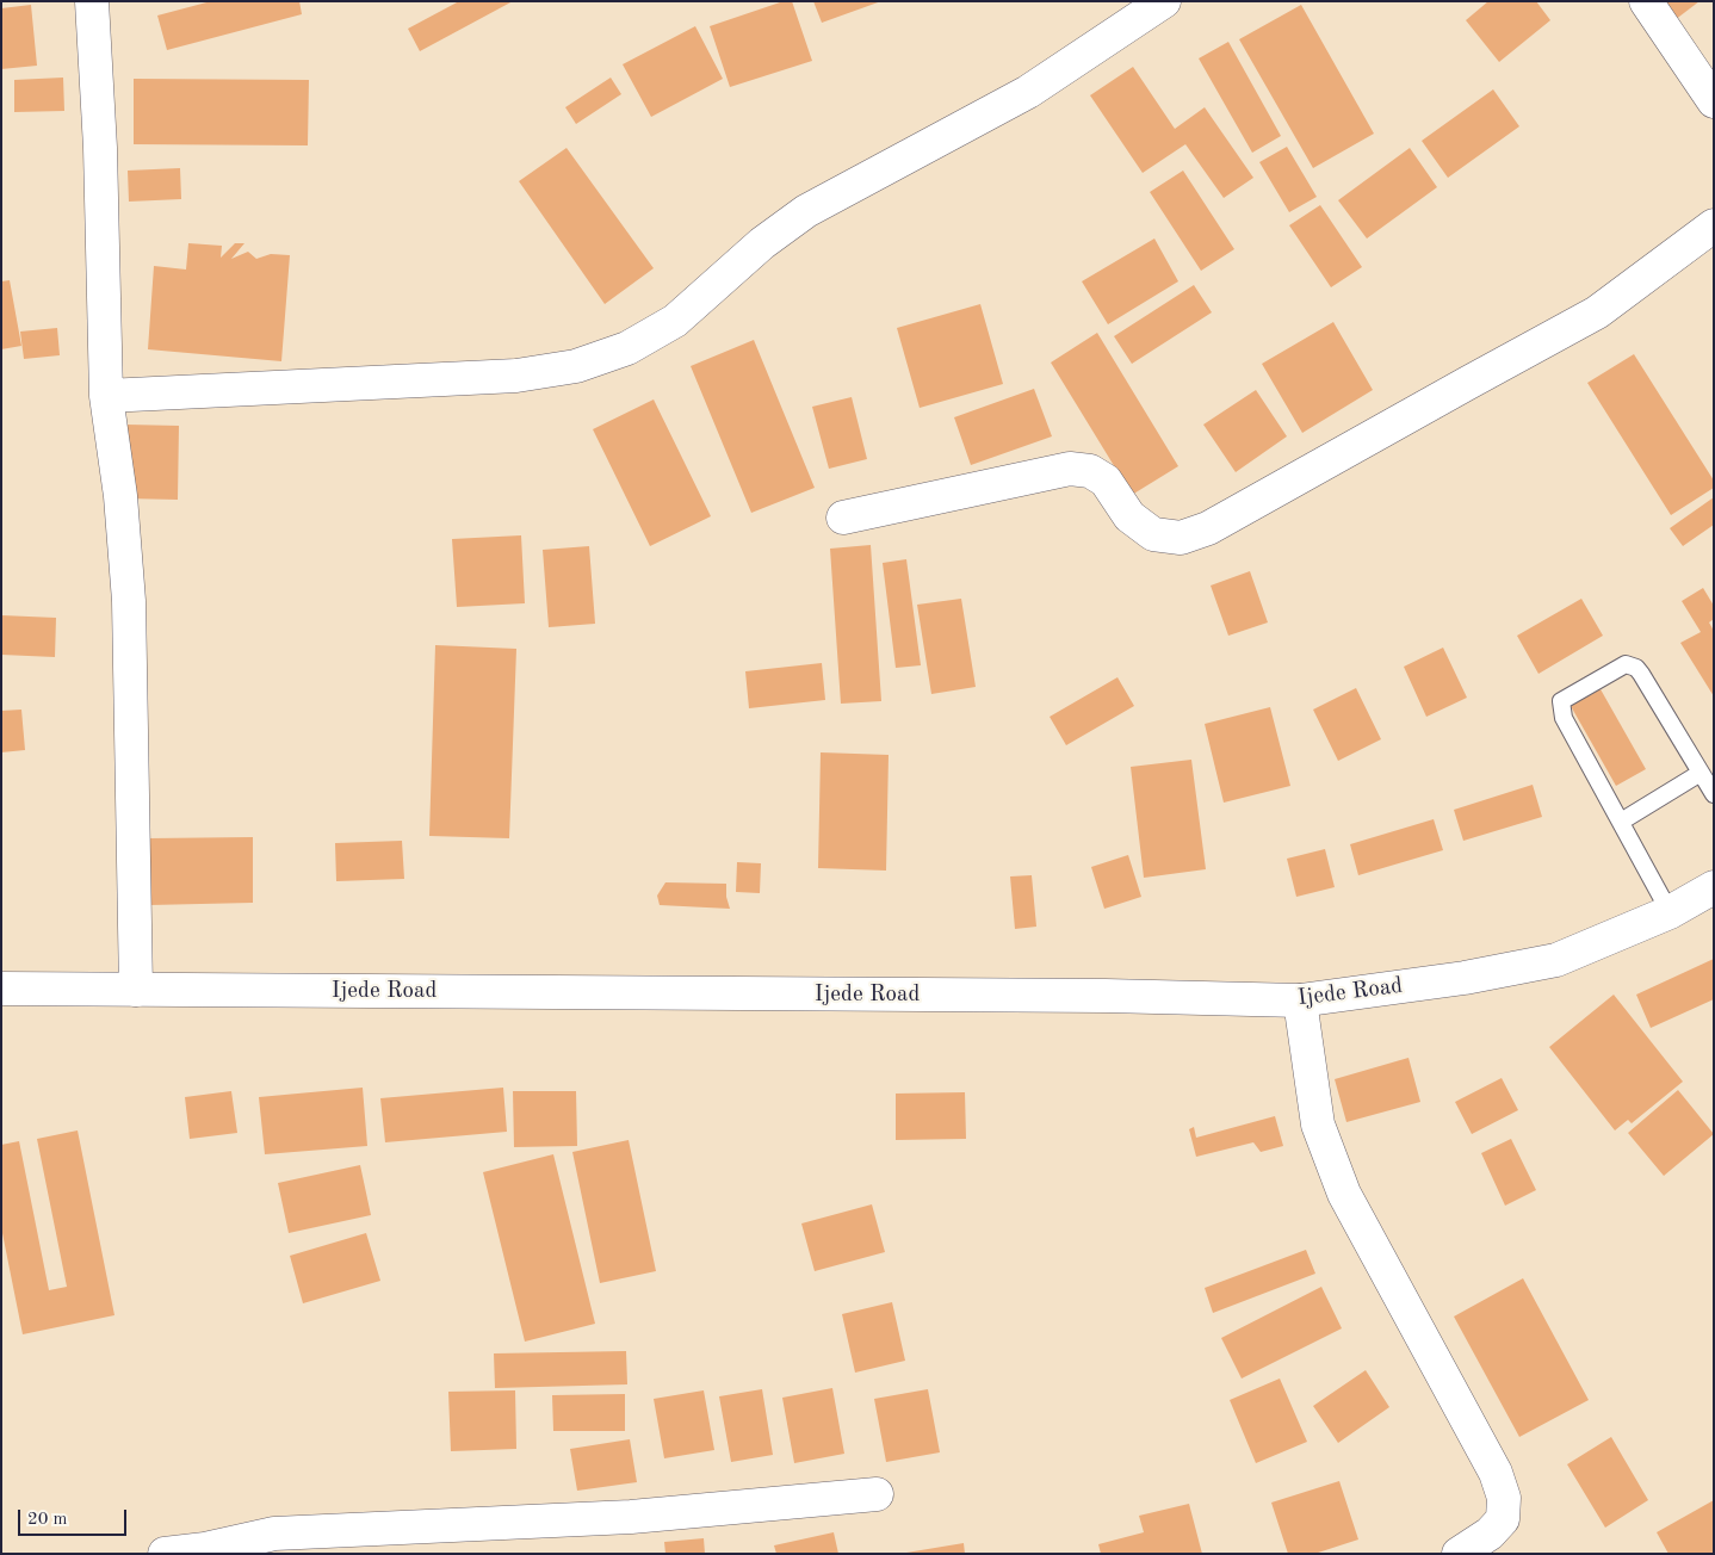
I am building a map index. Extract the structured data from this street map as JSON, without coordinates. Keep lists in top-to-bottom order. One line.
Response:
{"streets":{"street":["Ijede Road"]},"scale_bar":"20 m"}
